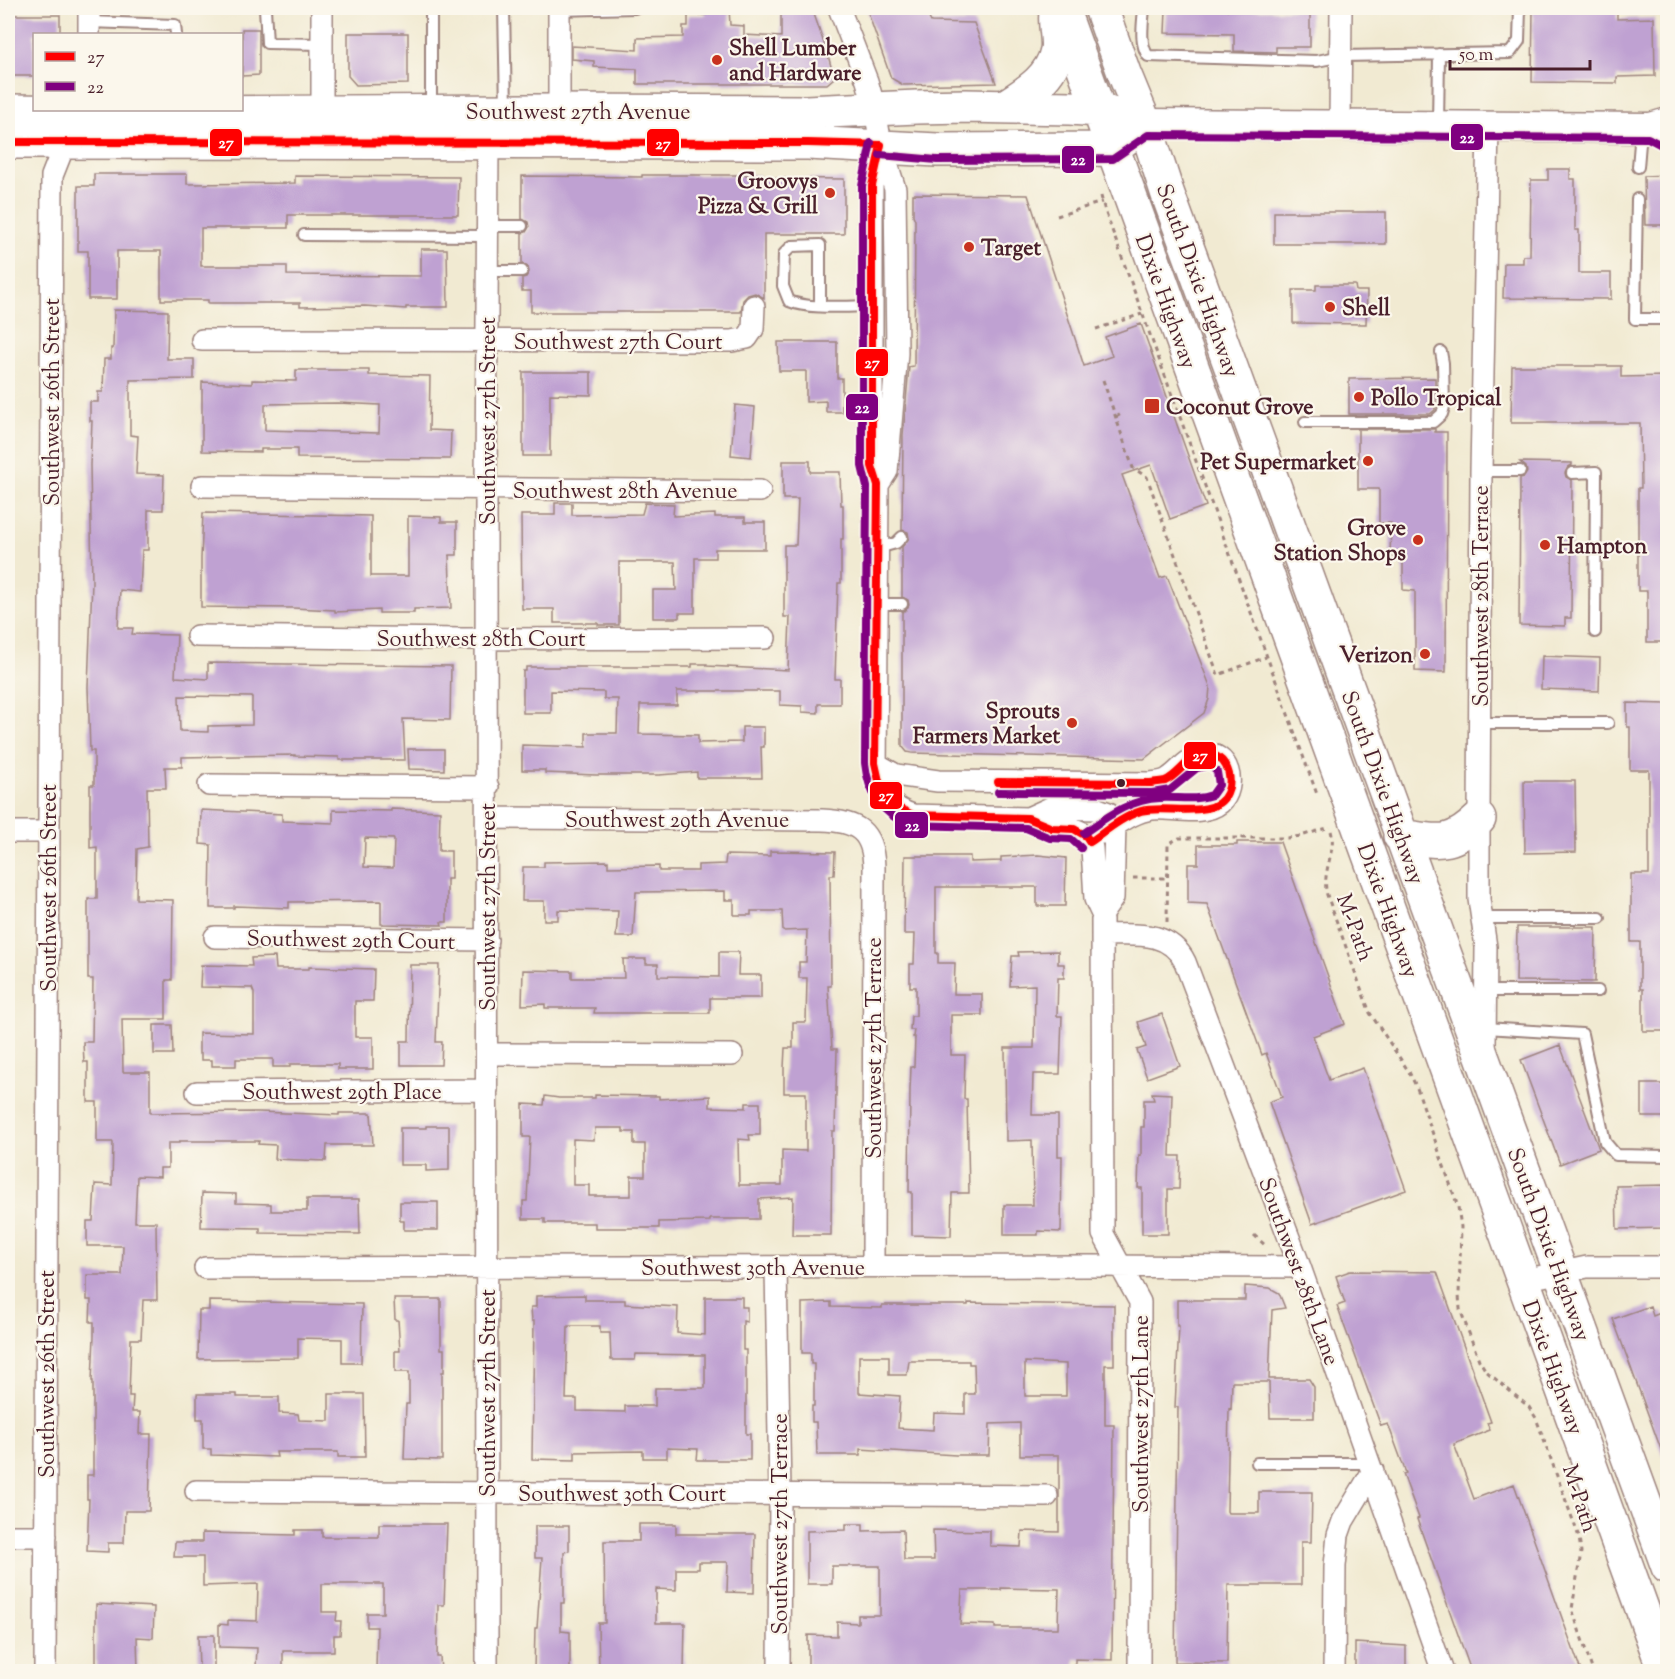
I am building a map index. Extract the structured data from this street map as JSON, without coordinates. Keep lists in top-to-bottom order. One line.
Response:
{"streets":{"highway":["Southwest 27th Avenue","South Dixie Highway","Dixie Highway"],"street":["Southwest 27th Court","Southwest 26th Street","Southwest 27th Street","Southwest 28th Avenue","Southwest 28th Terrace","Southwest 28th Court","Southwest 29th Avenue","Southwest 29th Court","Southwest 27th Terrace","Southwest 29th Place","Southwest 30th Avenue","Southwest 28th Lane","Southwest 27th Lane","Southwest 30th Court"],"path":["M-Path"]},"crossings":[["Southwest 27th Avenue","South Dixie Highway"],["Southwest 27th Avenue","Dixie Highway"],["Southwest 27th Avenue","Southwest 26th Street"],["Southwest 27th Avenue","Southwest 27th Street"],["Southwest 27th Avenue","Southwest 28th Terrace"],["South Dixie Highway","Southwest 28th Terrace"],["Southwest 27th Court","Southwest 27th Street"],["Southwest 27th Street","Southwest 28th Avenue"],["Southwest 27th Street","Southwest 28th Court"],["Southwest 27th Street","Southwest 29th Avenue"],["Southwest 27th Street","Southwest 29th Court"],["Southwest 27th Street","Southwest 29th Place"],["Southwest 27th Street","Southwest 30th Avenue"],["Southwest 27th Street","Southwest 30th Court"],["Southwest 29th Avenue","Southwest 27th Terrace"],["Southwest 27th Terrace","Southwest 30th Avenue"],["Southwest 27th Terrace","Southwest 30th Court"],["Southwest 30th Avenue","Southwest 28th Lane"],["Southwest 30th Avenue","Southwest 27th Lane"],["Southwest 28th Lane","Southwest 27th Lane"]],"places":{"other":["Shell Lumber and Hardware","Groovys Pizza & Grill","Target","Shell","Pollo Tropical","Pet Supermarket","Grove Station Shops","Hampton","Verizon","Sprouts Farmers Market"],"transit":["Coconut Grove"]},"lines":["transit line 22","transit line 27"],"legend":["27","22"],"scale_bar":"50 m"}
